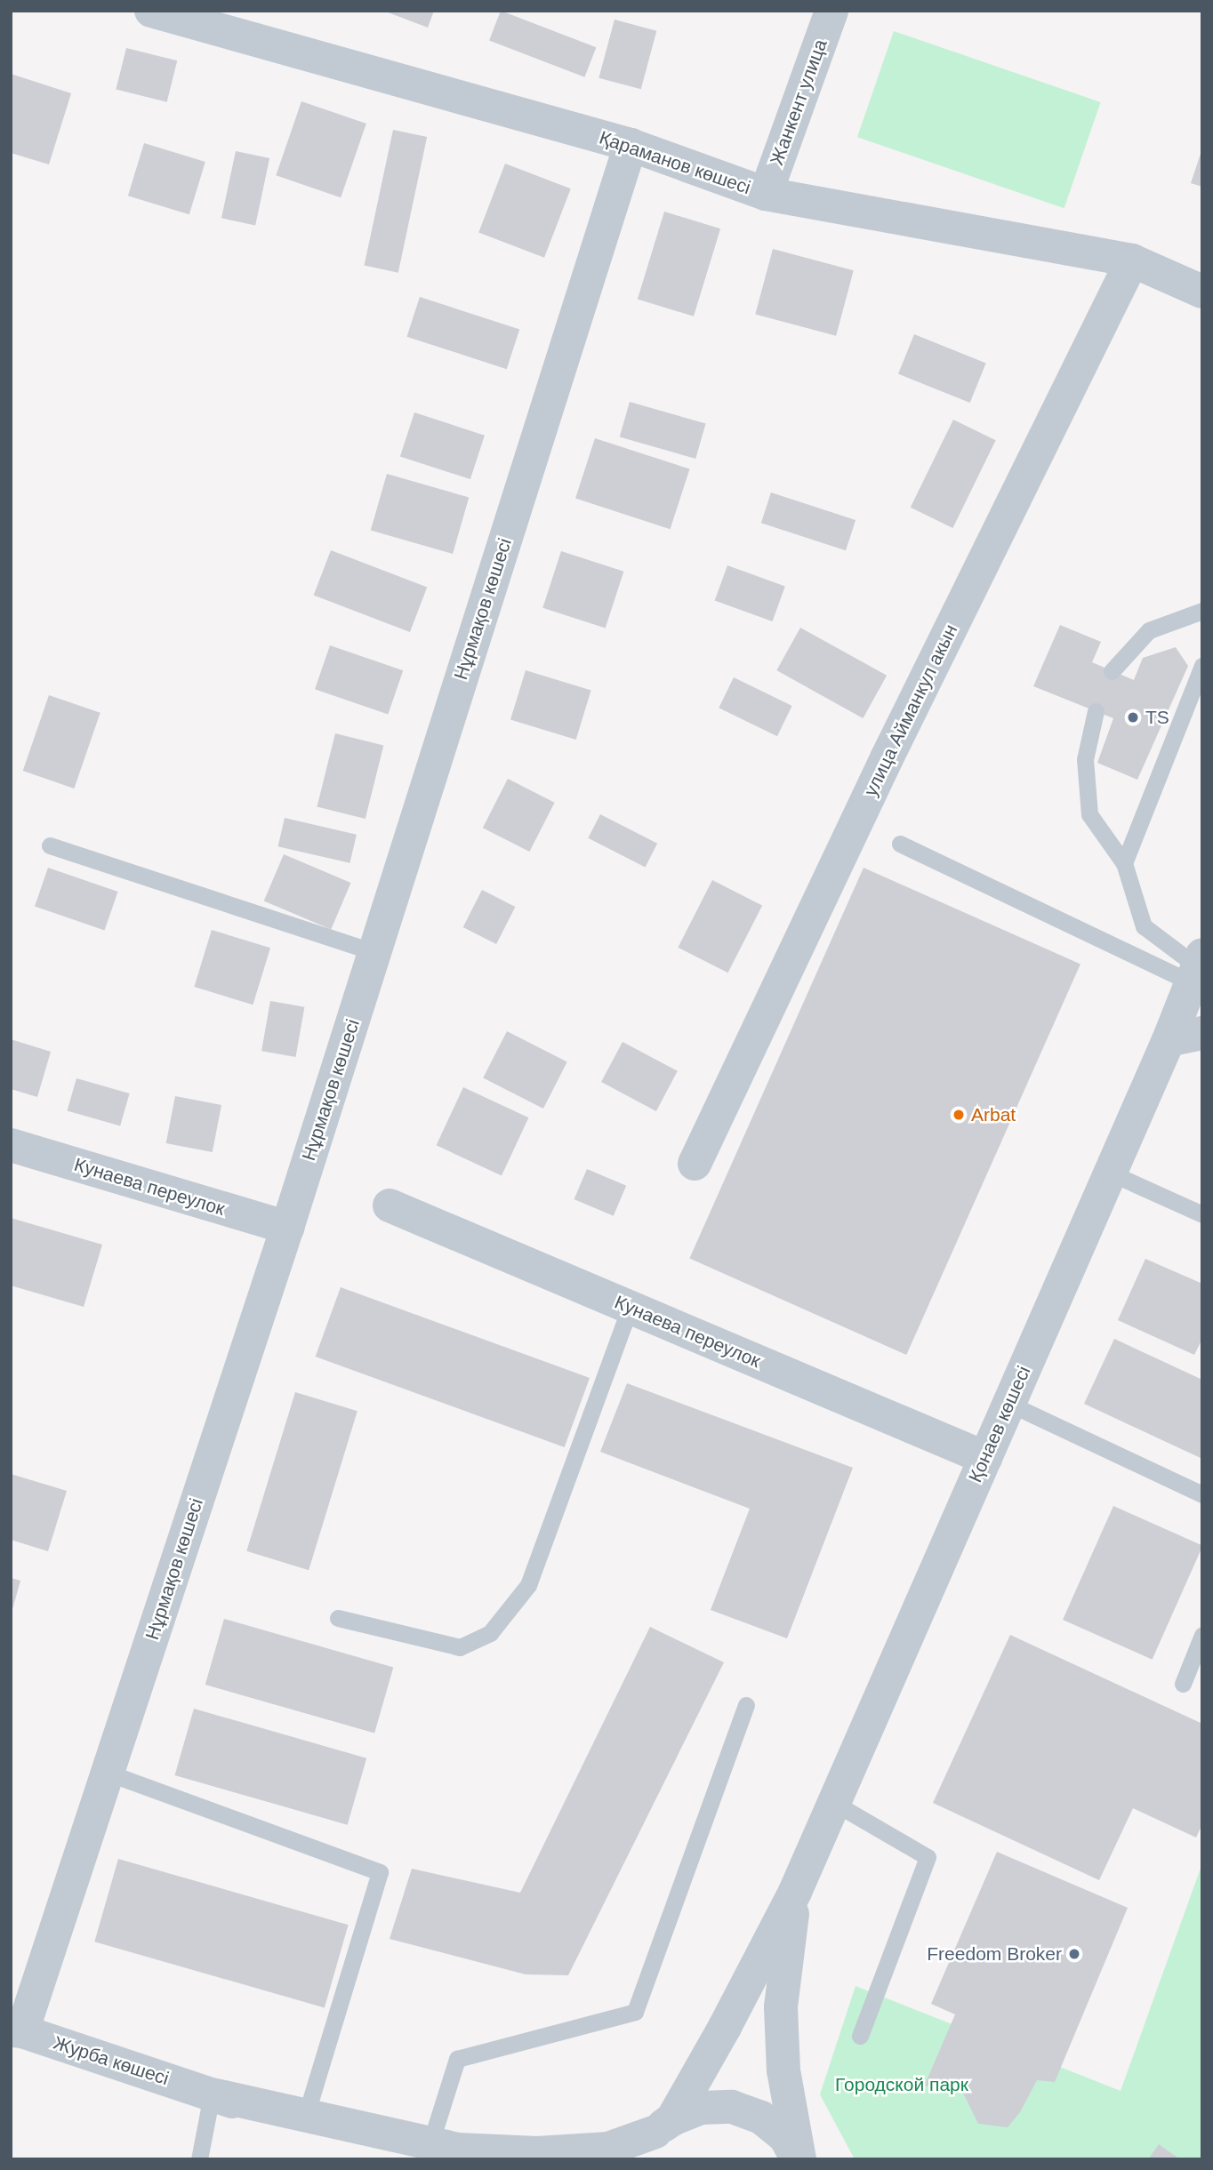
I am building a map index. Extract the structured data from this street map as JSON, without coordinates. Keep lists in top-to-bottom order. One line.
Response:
{"streets":{"street":["Жанкент улица","Қараманов көшесі","Нұрмақов көшесі","улица Айманкул акын","Кунаева переулок","Қонаев көшесі","Журба көшесі"]},"crossings":[["Жанкент улица","Қараманов көшесі"],["Қараманов көшесі","Нұрмақов көшесі"],["Қараманов көшесі","улица Айманкул акын"],["Нұрмақов көшесі","Кунаева переулок"],["Нұрмақов көшесі","Журба көшесі"],["Кунаева переулок","Қонаев көшесі"]],"parks":["Городской парк"],"places":["TS","Arbat","Freedom Broker"]}
